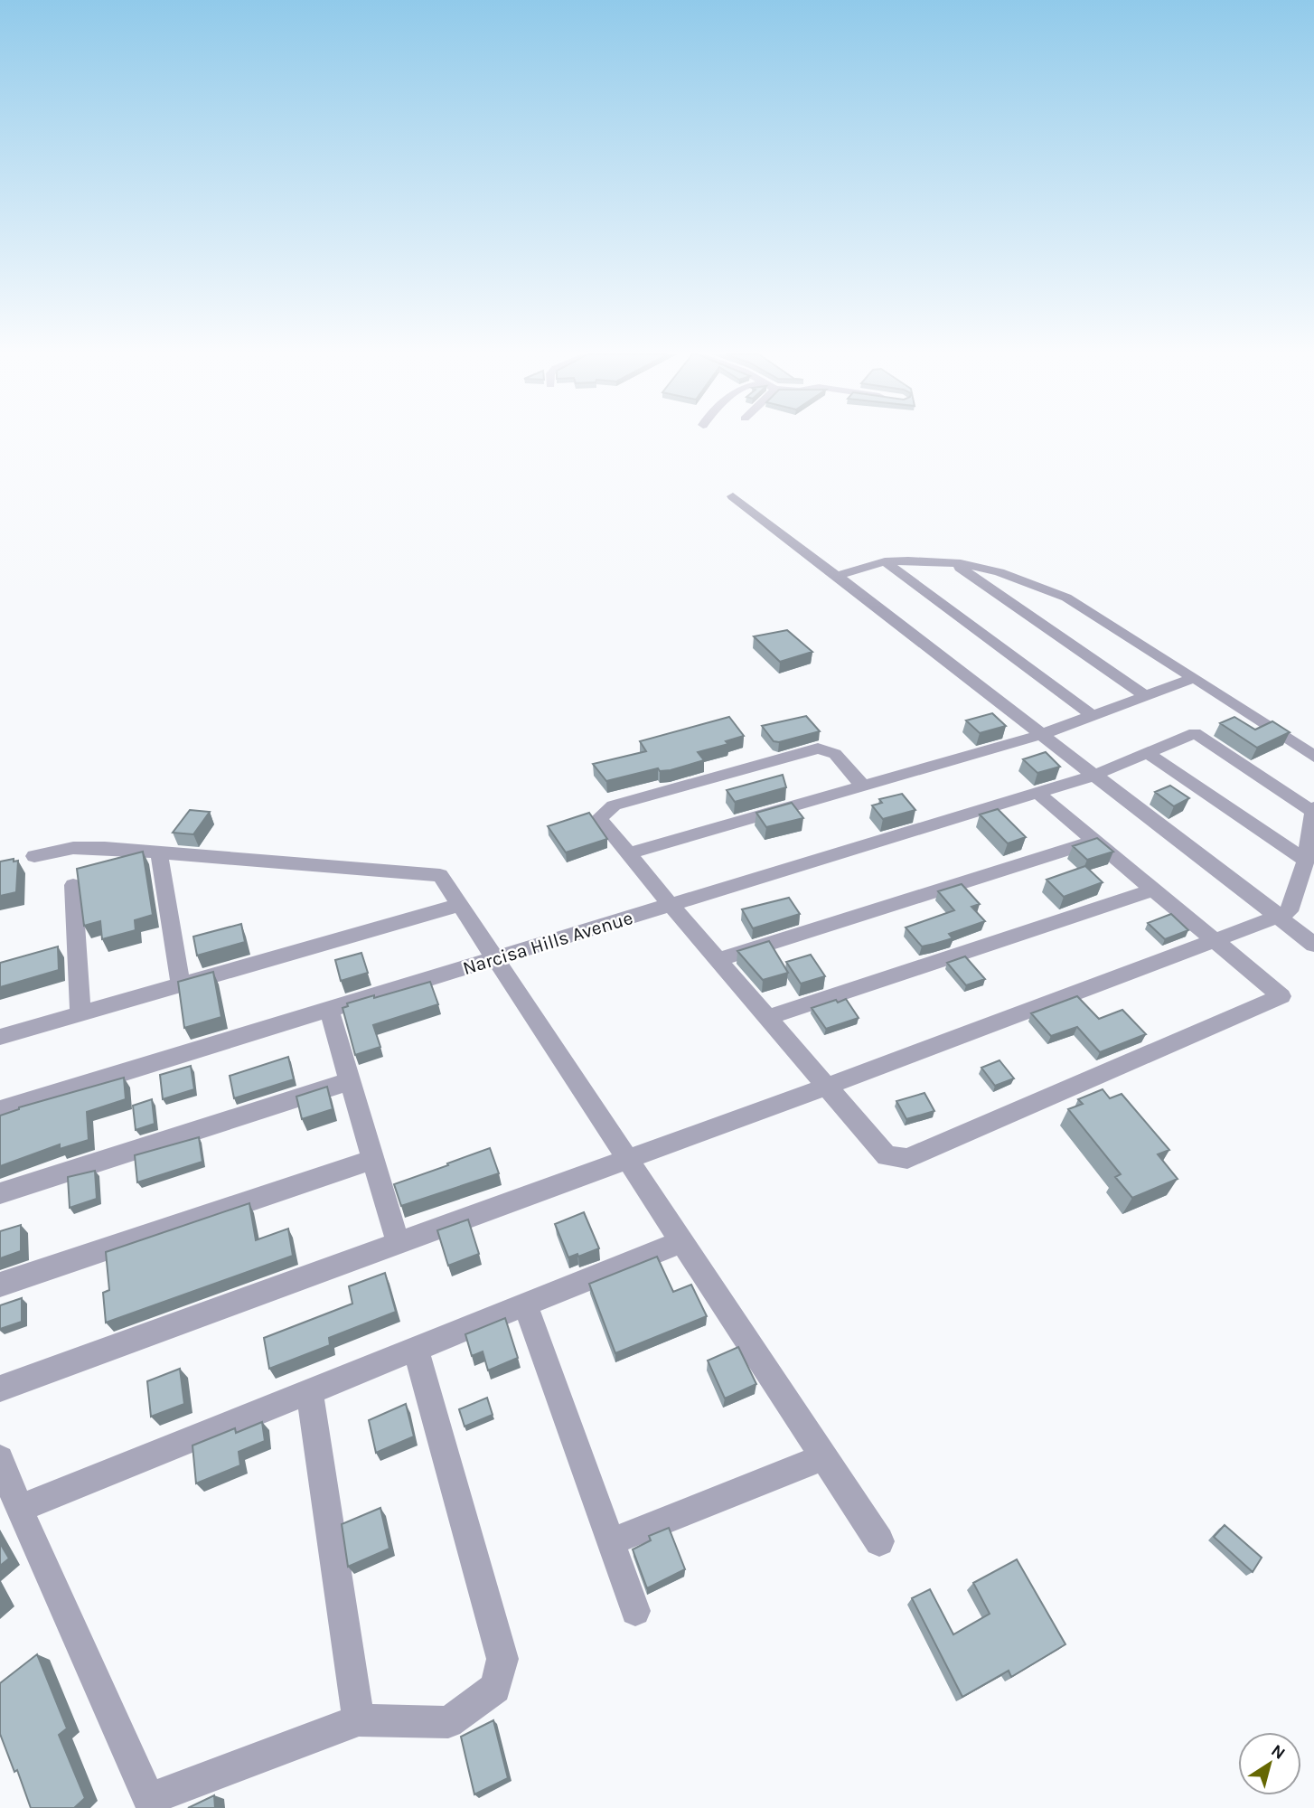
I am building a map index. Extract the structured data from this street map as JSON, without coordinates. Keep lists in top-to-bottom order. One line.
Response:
{"streets":{"street":["Narcisa Hills Avenue"]},"north":"top right"}
